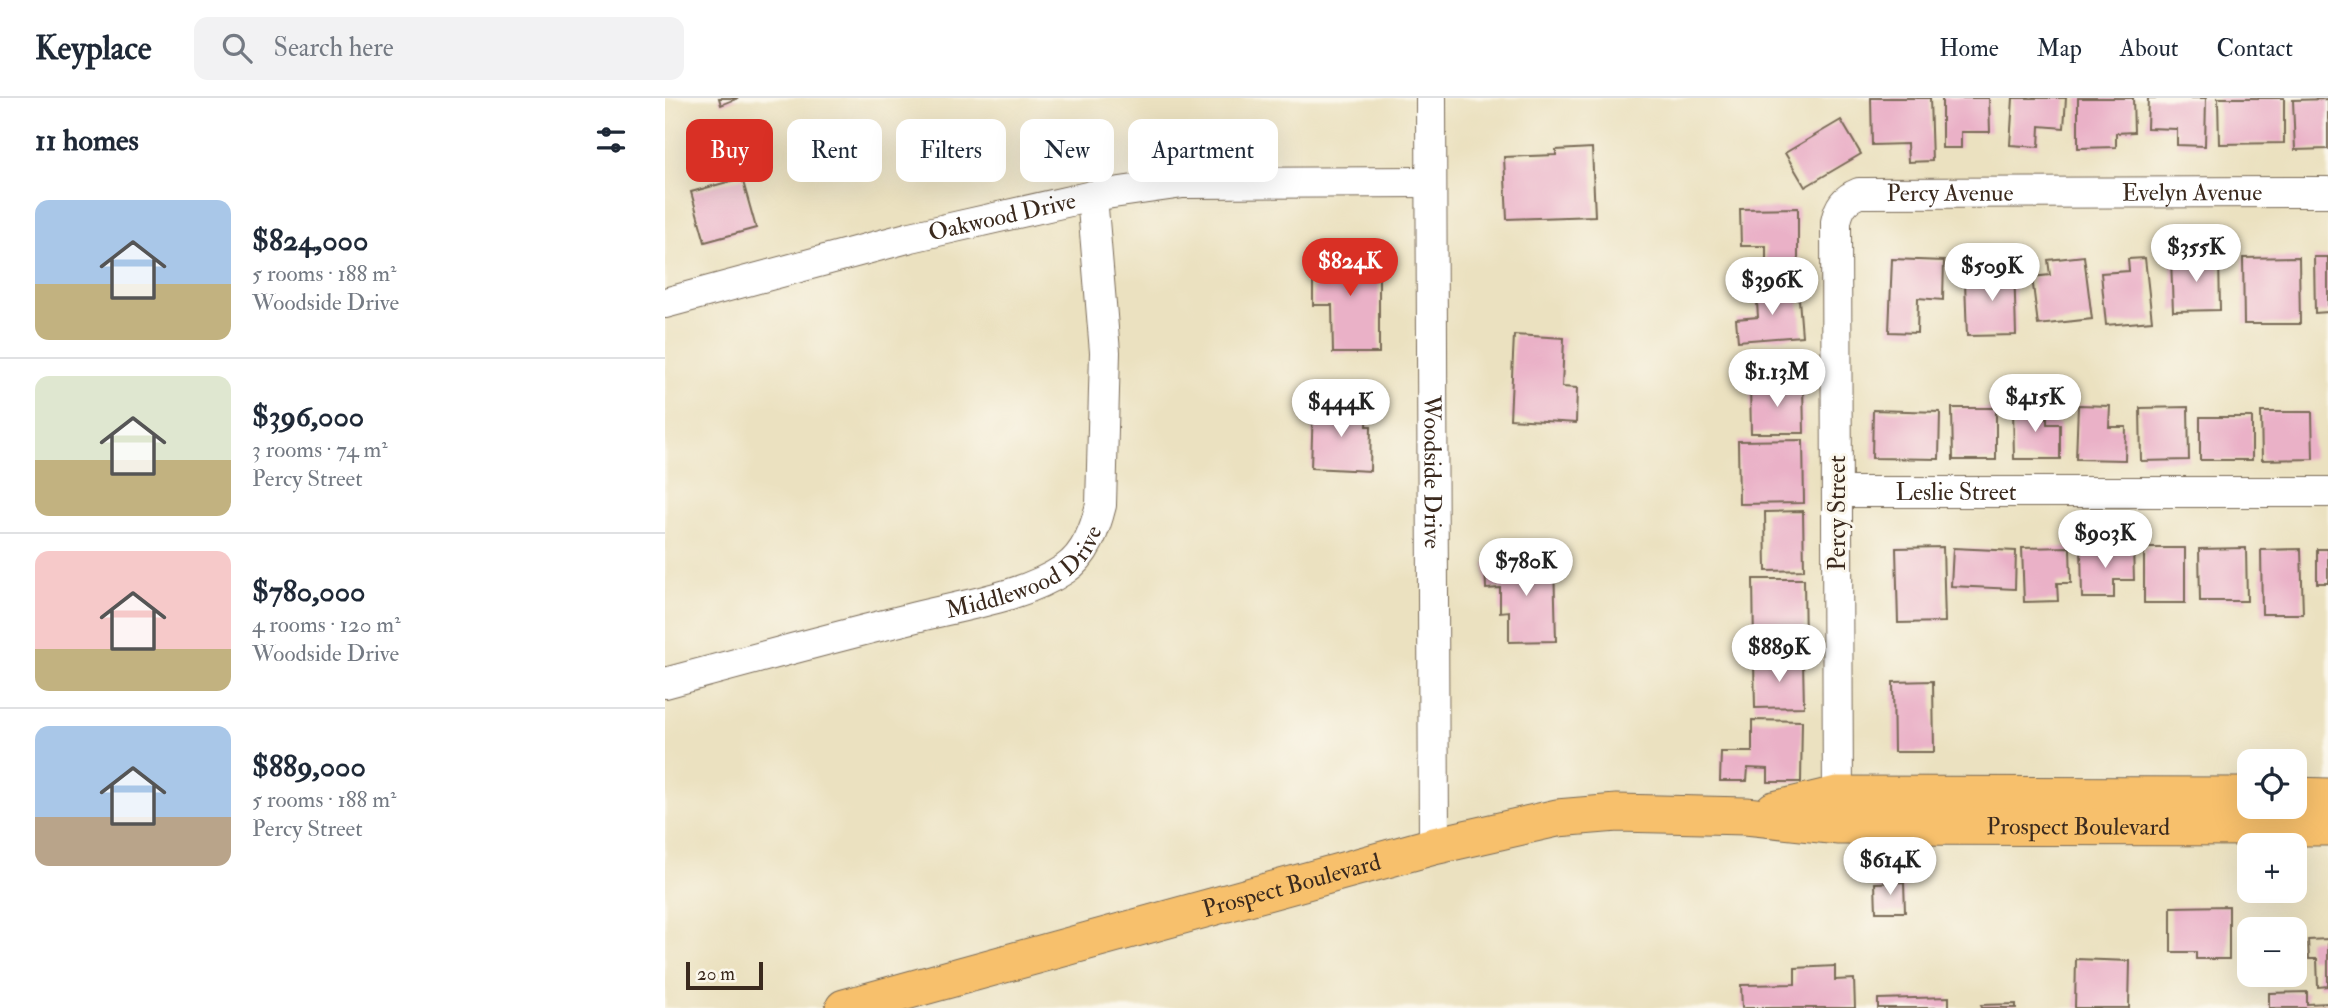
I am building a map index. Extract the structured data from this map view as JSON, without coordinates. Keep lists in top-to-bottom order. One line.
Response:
{"streets":{"main road":["Prospect Boulevard"],"street":["Evelyn Avenue","Percy Avenue","Oakwood Drive","Woodside Drive","Leslie Street","Percy Street","Middlewood Drive"]},"crossings":[["Evelyn Avenue","Percy Avenue"],["Percy Avenue","Percy Street"],["Oakwood Drive","Woodside Drive"],["Oakwood Drive","Middlewood Drive"],["Woodside Drive","Prospect Boulevard"],["Leslie Street","Percy Street"],["Percy Street","Prospect Boulevard"]],"scale_bar":"20 m","page":{"header":"Keyplace","search":"Search here","nav":["Home","Map","About","Contact"],"heading":"11 homes","chip":["Buy","Rent","Filters","New","Apartment"],"list":[{"name":"$824,000","note":"5 rooms · 188 m² · Woodside Drive"},{"name":"$396,000","note":"3 rooms · 74 m² · Percy Street"},{"name":"$780,000","note":"4 rooms · 120 m² · Woodside Drive"},{"name":"$889,000","note":"5 rooms · 188 m² · Percy Street"}],"price":["$355K","$824K","$509K","$396K","$1.13M","$415K","$444K","$903K","$780K","$889K","$614K"],"map_buttons":["+","−"],"scale":"20 m"}}
